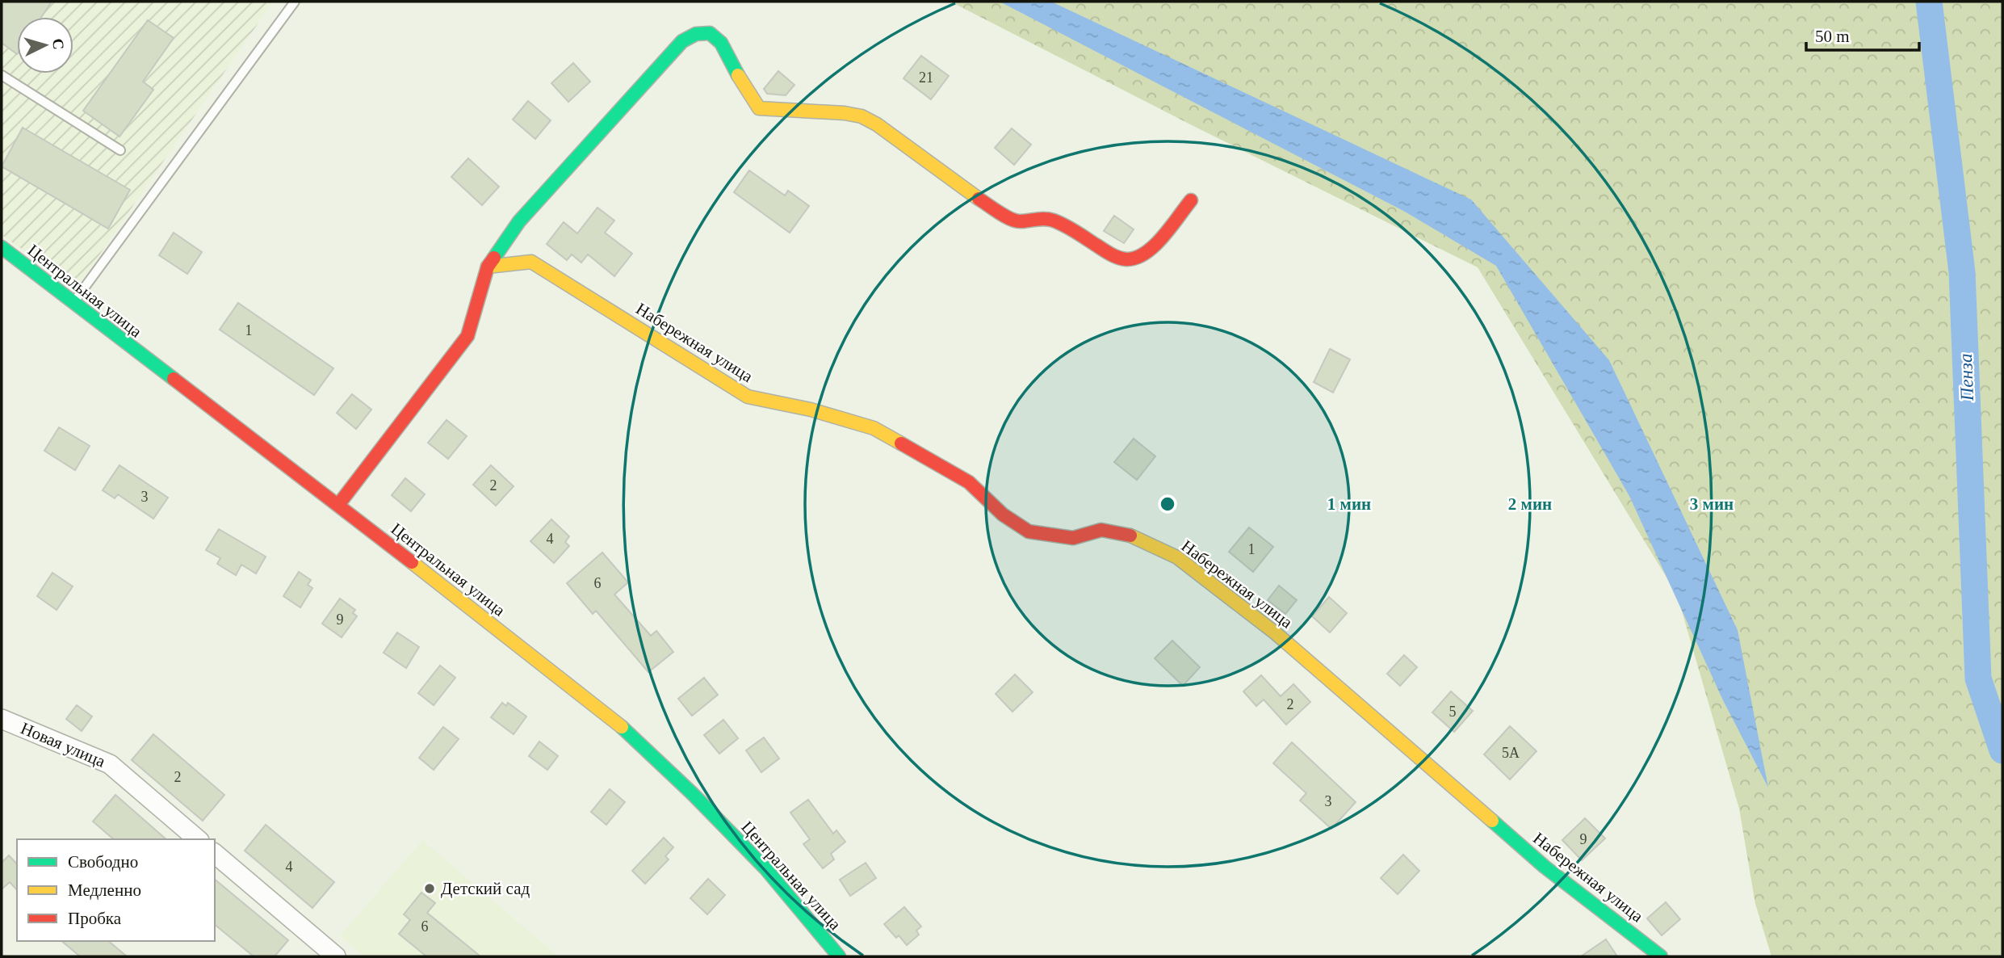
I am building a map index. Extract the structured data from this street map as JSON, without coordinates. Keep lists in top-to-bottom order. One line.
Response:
{"streets":{"street":["Центральная улица","Набережная улица","Новая улица"]},"water":["Пенза"],"places":["Детский сад"],"house_numbers":["21","1","2","3","4","1","6","9","2","5","5А","2","3","9","4","6"],"legend":["Свободно","Медленно","Пробка"],"scale_bar":"50 m","north":"right","rings":["1 мин","2 мин","3 мин"]}
